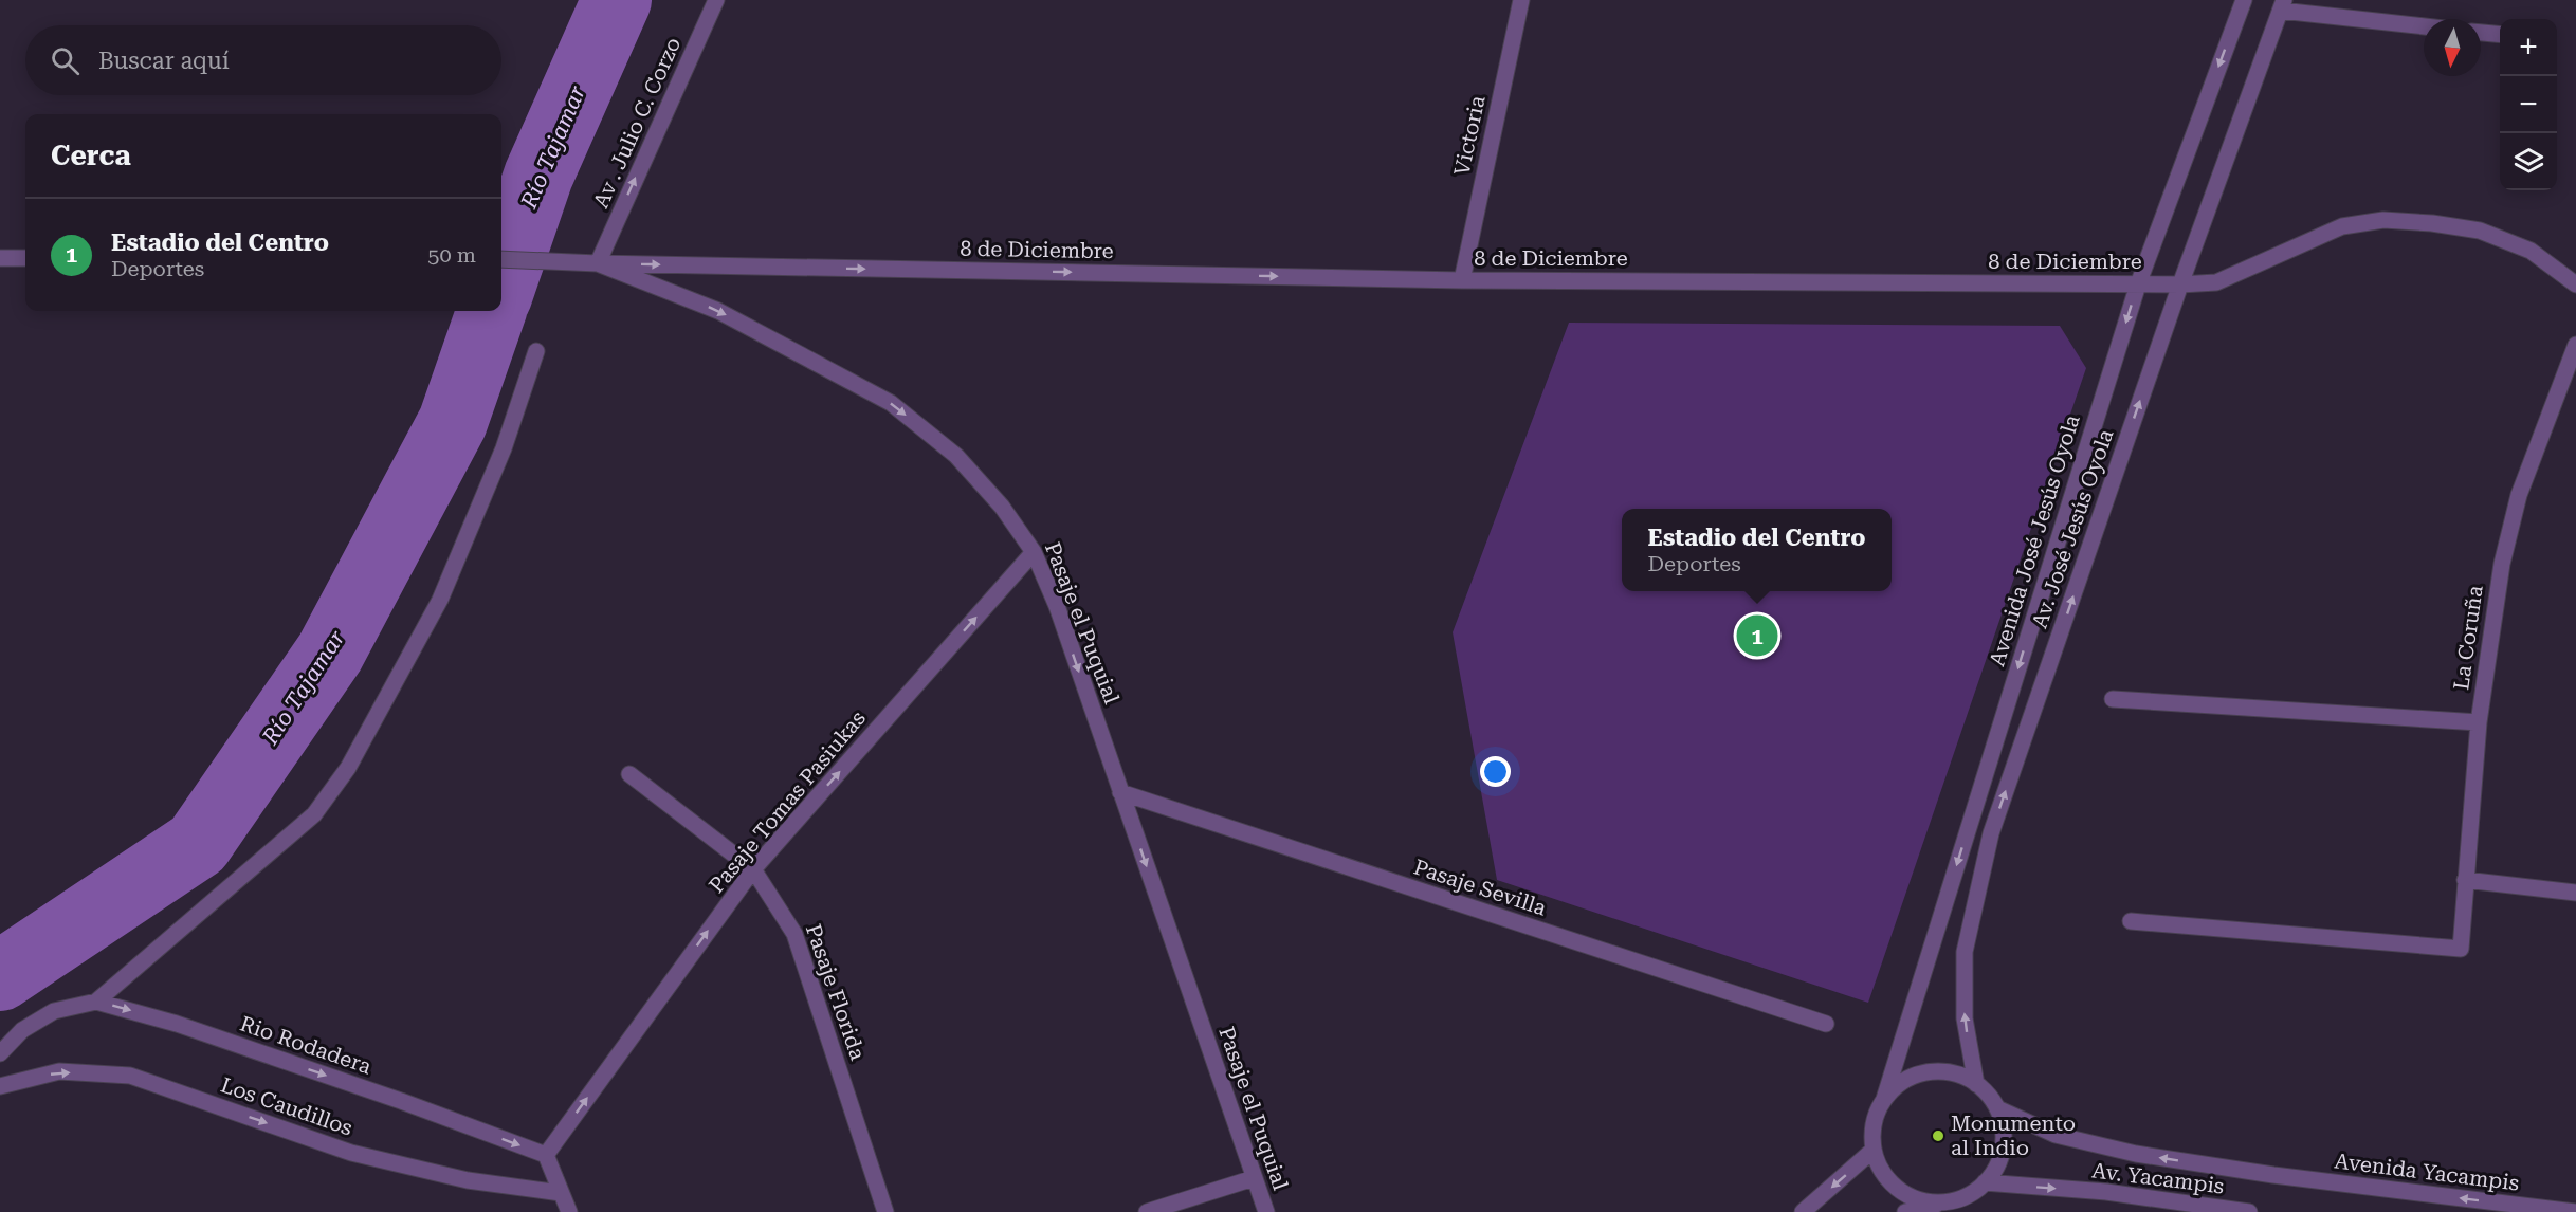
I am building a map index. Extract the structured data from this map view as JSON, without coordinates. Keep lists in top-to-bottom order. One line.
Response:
{"streets":{"street":["Av . Julio C. Corzo","Victoria","8 de Diciembre","Av. José Jesús Oyola","Avenida José Jesús Oyola","Pasaje el Puquial","La Coruña","Pasaje Tomas Pasiukas","Pasaje Sevilla","Pasaje Florida","Rio Rodadera","Los Caudillos","Avenida Yacampis","Av. Yacampis"]},"crossings":[["Av . Julio C. Corzo","8 de Diciembre"],["Av . Julio C. Corzo","Pasaje el Puquial"],["Victoria","8 de Diciembre"],["8 de Diciembre","Av. José Jesús Oyola"],["8 de Diciembre","Avenida José Jesús Oyola"],["8 de Diciembre","Pasaje el Puquial"],["Av. José Jesús Oyola","Avenida José Jesús Oyola"],["Av. José Jesús Oyola","Avenida Yacampis"],["Av. José Jesús Oyola","Av. Yacampis"],["Avenida José Jesús Oyola","Avenida Yacampis"],["Avenida José Jesús Oyola","Av. Yacampis"],["Pasaje el Puquial","Pasaje Tomas Pasiukas"],["Pasaje el Puquial","Pasaje Sevilla"],["Pasaje Tomas Pasiukas","Pasaje Florida"],["Pasaje Tomas Pasiukas","Rio Rodadera"],["Avenida Yacampis","Av. Yacampis"]],"one_way":["Av . Julio C. Corzo","8 de Diciembre","Av. José Jesús Oyola","Avenida José Jesús Oyola","Pasaje el Puquial","Pasaje Tomas Pasiukas","Rio Rodadera","Los Caudillos","Avenida Yacampis","Av. Yacampis"],"water":["Río Tajamar"],"places":["Monumento al Indio"],"north":"bottom","page":{"map_buttons":["+","−"],"search":"Buscar aquí","heading":"Cerca","list":[{"mark":"1","name":"Estadio del Centro","note":"Deportes","value":"50 m"}],"popup":["Estadio del Centro","Deportes"],"pins":"1"}}
